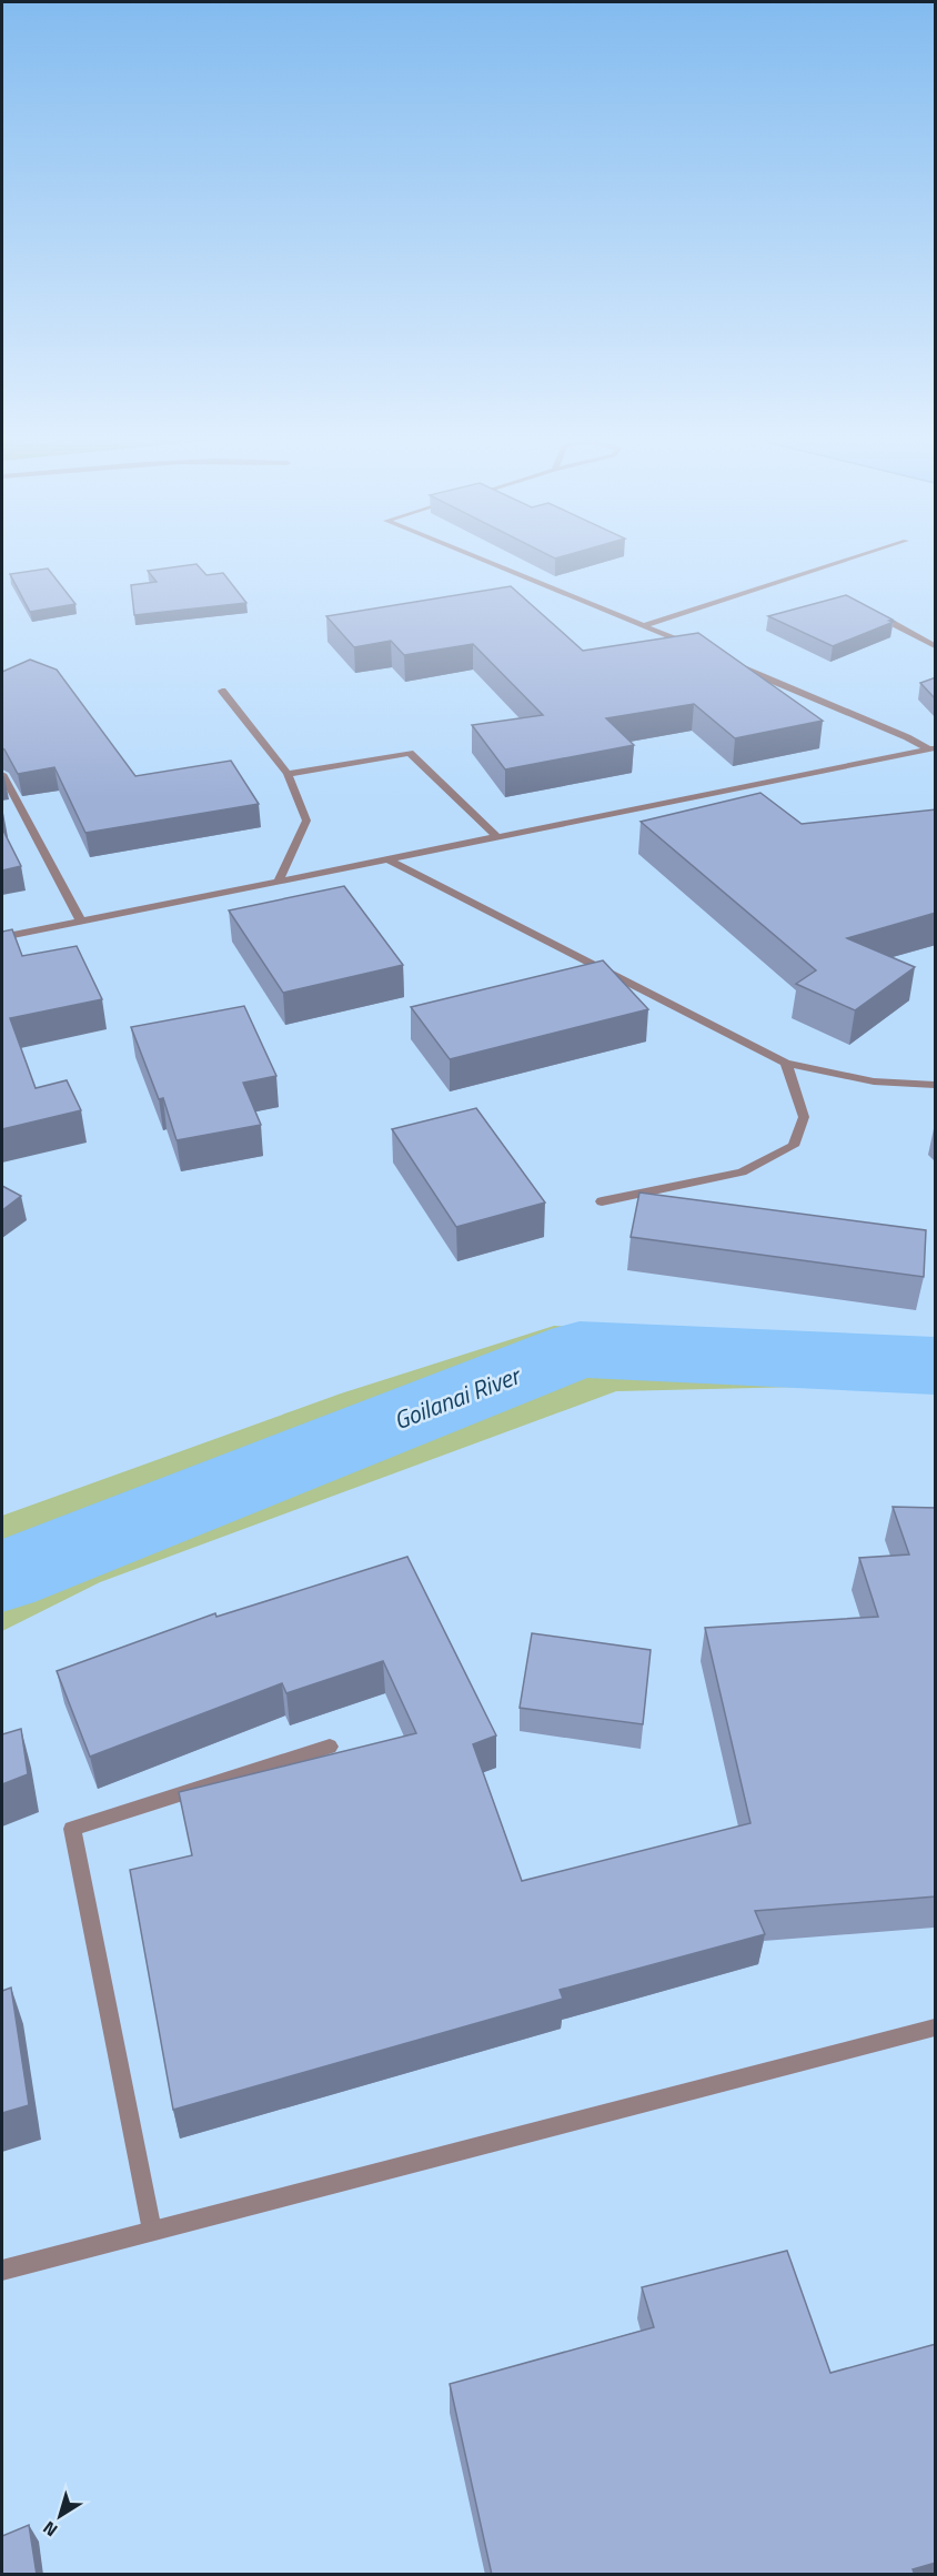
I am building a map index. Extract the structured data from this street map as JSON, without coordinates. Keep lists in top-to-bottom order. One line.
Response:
{"water":["Goilanai River"],"north":"bottom left"}
